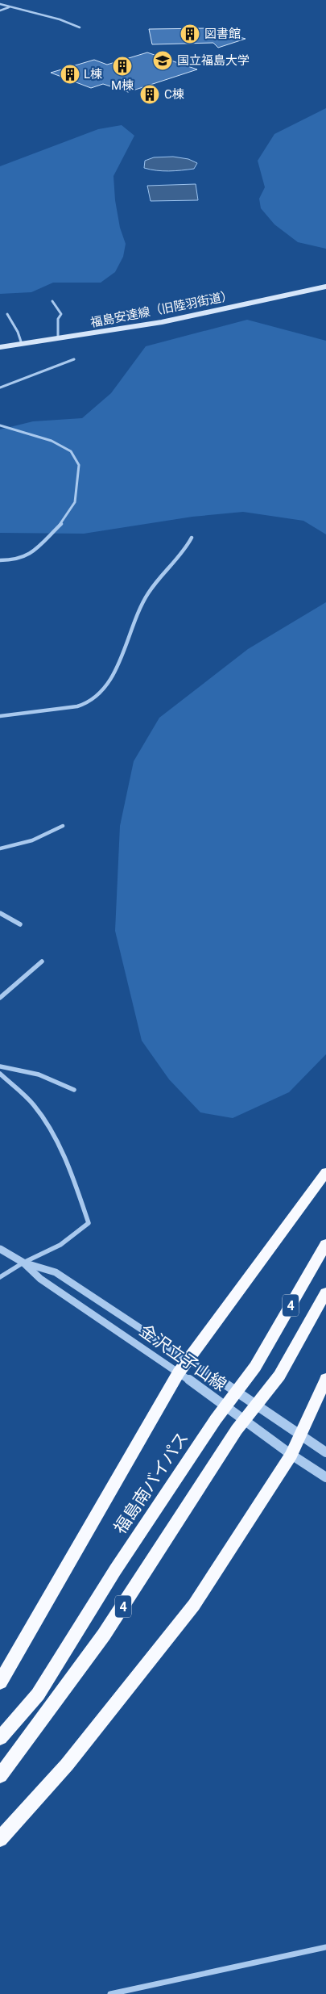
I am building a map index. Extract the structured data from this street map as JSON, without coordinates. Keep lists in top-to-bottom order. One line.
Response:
{"streets":{"highway":["4","福島南バイパス"],"main road":["福島安達線（旧陸羽街道）"],"street":["金沢立子山線"]},"places":{"building":["図書館","M棟","L棟","C棟"],"school or university":["国立福島大学"]}}
